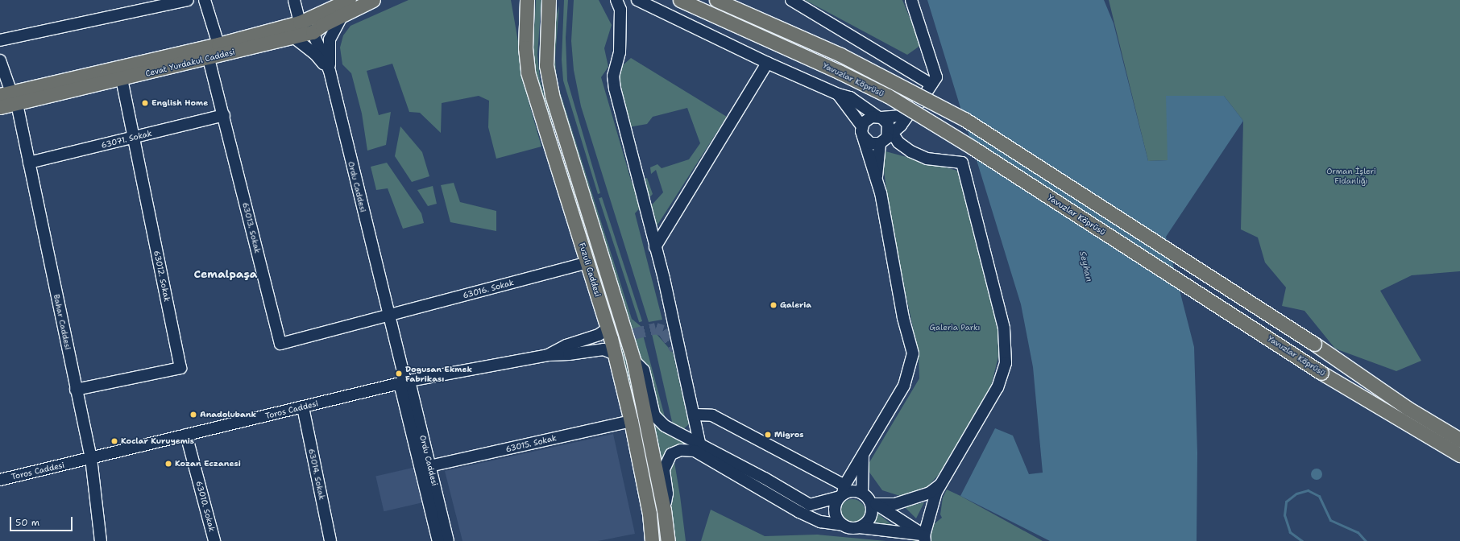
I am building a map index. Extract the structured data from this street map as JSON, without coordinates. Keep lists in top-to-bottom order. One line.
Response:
{"streets":{"main road":["Cevat Yurdakul Caddesi","Yavuzlar Köprüsü","Fuzuli Caddesi"],"street":["63071. Sokak","Ordu Caddesi","63013. Sokak","63012. Sokak","63016. Sokak","Bahar Caddesi","Toros Caddesi","63015. Sokak","63014. Sokak","63010. Sokak"]},"crossings":[["Cevat Yurdakul Caddesi","Ordu Caddesi"],["Cevat Yurdakul Caddesi","63013. Sokak"],["Cevat Yurdakul Caddesi","63012. Sokak"],["Cevat Yurdakul Caddesi","Bahar Caddesi"],["63071. Sokak","63013. Sokak"],["63071. Sokak","63012. Sokak"],["63071. Sokak","Bahar Caddesi"],["Ordu Caddesi","63013. Sokak"],["Ordu Caddesi","63016. Sokak"],["Ordu Caddesi","Toros Caddesi"],["Ordu Caddesi","63015. Sokak"],["63013. Sokak","63016. Sokak"],["Fuzuli Caddesi","63016. Sokak"],["Fuzuli Caddesi","Toros Caddesi"],["Fuzuli Caddesi","63015. Sokak"],["63012. Sokak","Bahar Caddesi"],["Bahar Caddesi","Toros Caddesi"],["Toros Caddesi","63014. Sokak"],["Toros Caddesi","63010. Sokak"]],"districts":["Cemalpaşa"],"water":["Seyhan"],"parks":["Orman İşleri Fidanlığı","Galeria Parkı"],"places":["English Home","Galeria","Dogusan Ekmek Fabrikası","Anadolubank","Migros","Koclar Kuruyemis","Kozan Eczanesi"],"scale_bar":"50 m"}
